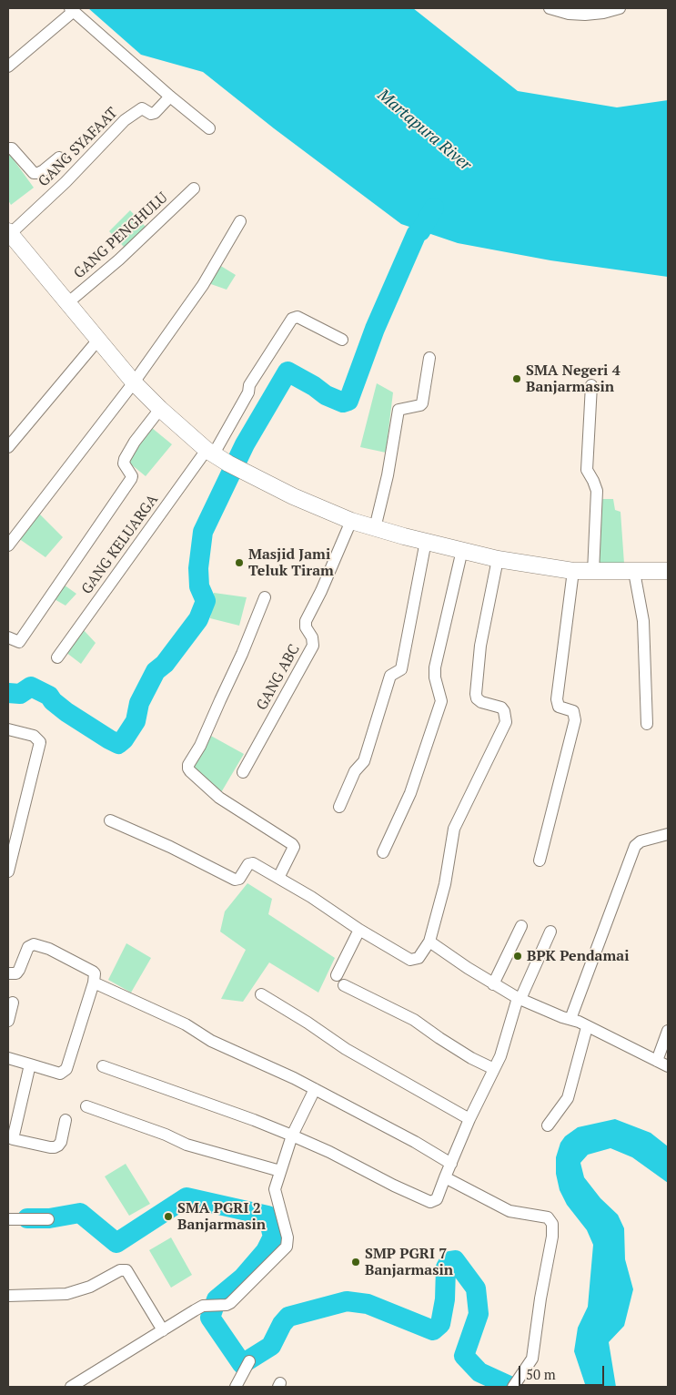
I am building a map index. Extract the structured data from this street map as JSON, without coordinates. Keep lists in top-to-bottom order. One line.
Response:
{"streets":{"street":["GANG SYAFAAT","GANG PENGHULU","GANG KELUARGA","GANG ABC"]},"water":["Martapura River"],"places":["SMA Negeri 4 Banjarmasin","Masjid Jami Teluk Tiram","BPK Pendamai","SMA PGRI 2 Banjarmasin","SMP PGRI 7 Banjarmasin"],"scale_bar":"50 m"}
